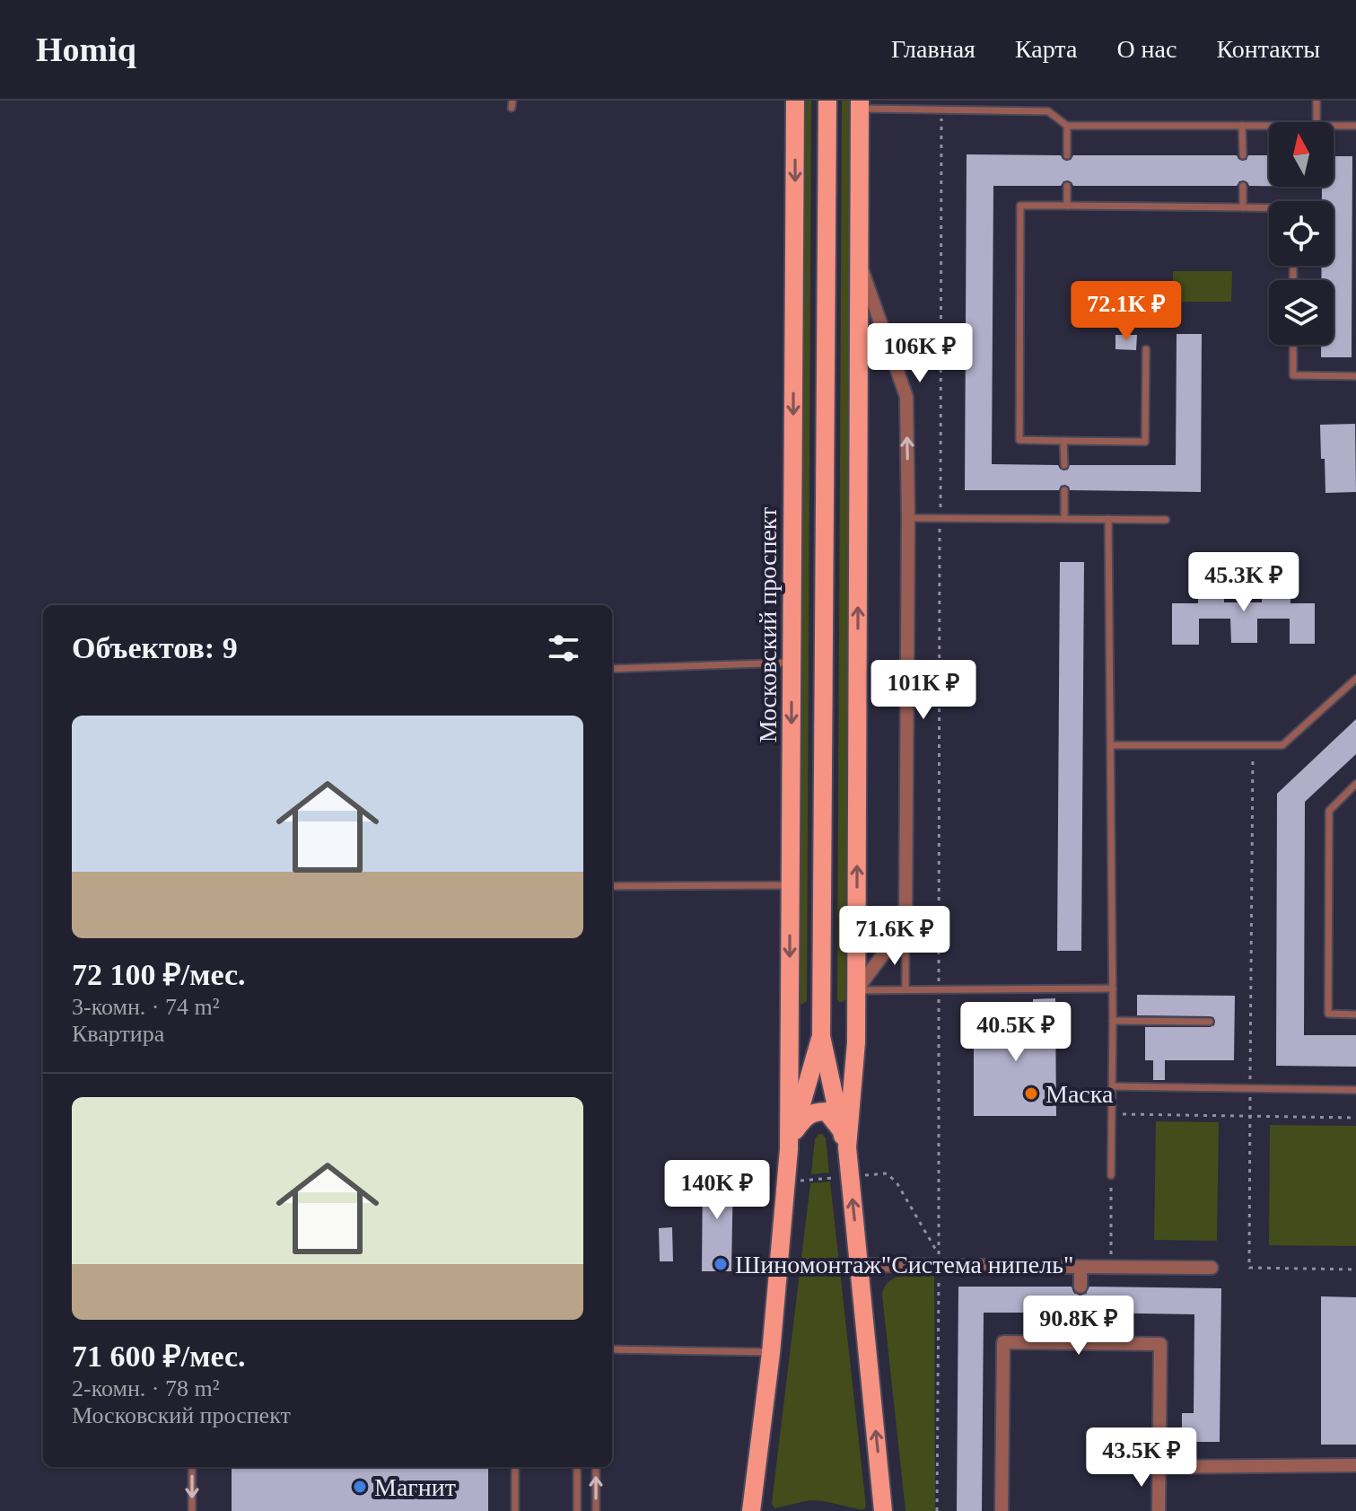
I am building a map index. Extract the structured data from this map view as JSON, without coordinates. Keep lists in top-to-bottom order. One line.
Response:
{"streets":{"main road":["Московский проспект"]},"places":["Маска","Шиномонтаж\"Система нипель\"","Магнит"],"north":"top","page":{"header":"Homiq","nav":["Главная","Карта","О нас","Контакты"],"price":["72.1K ₽","106K ₽","45.3K ₽","101K ₽","71.6K ₽","40.5K ₽","140K ₽","90.8K ₽","43.5K ₽"],"heading":"Объектов: 9","list":[{"name":"72 100 ₽/мес.","note":"3-комн. · 74 m² · Квартира"},{"name":"71 600 ₽/мес.","note":"2-комн. · 78 m² · Московский проспект"}]}}
